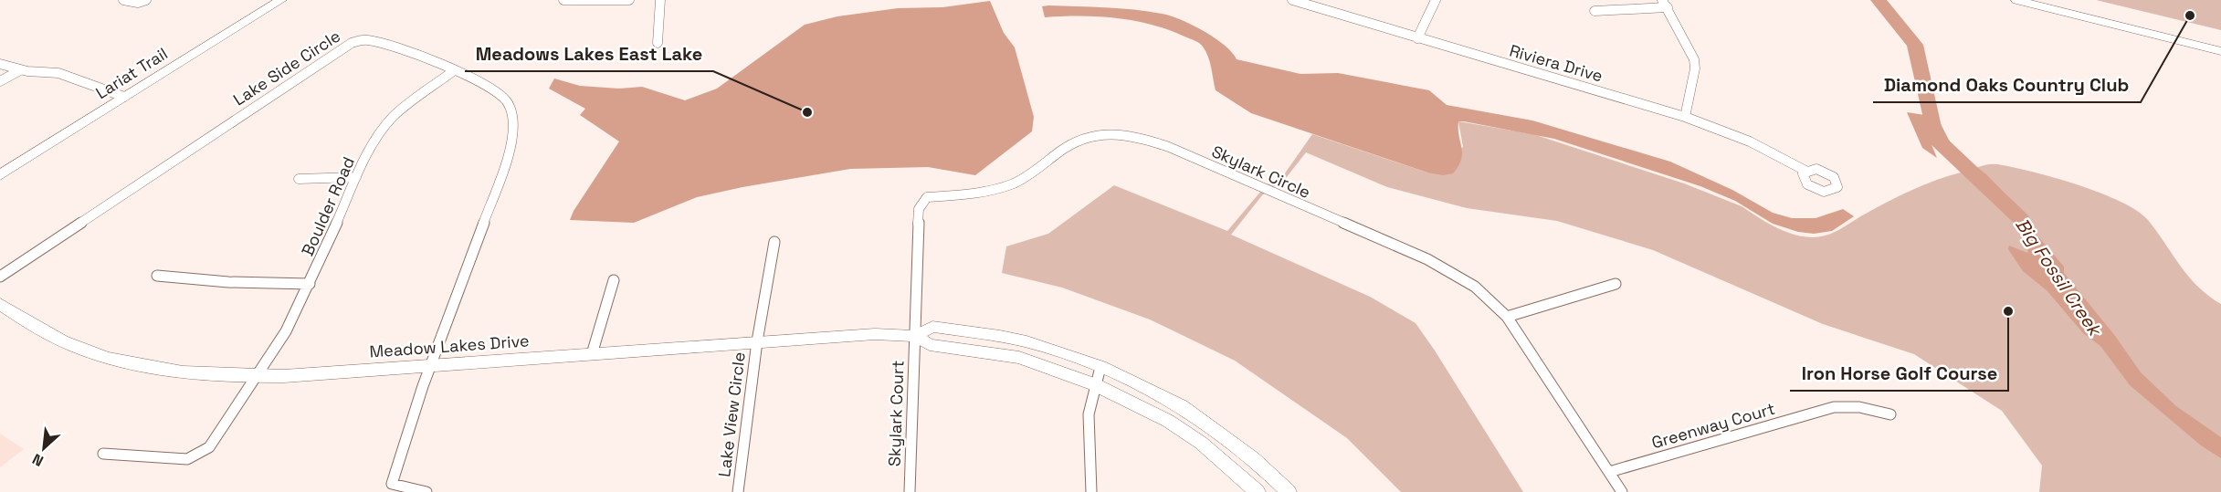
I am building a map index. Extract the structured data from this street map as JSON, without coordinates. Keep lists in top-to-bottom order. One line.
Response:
{"streets":{"street":["Riviera Drive","Lake Side Circle","Lariat Trail","Skylark Circle","Boulder Road","Meadow Lakes Drive","Skylark Court","Lake View Circle","Greenway Court"]},"crossings":[["Lake Side Circle","Boulder Road"],["Lake Side Circle","Meadow Lakes Drive"],["Skylark Circle","Meadow Lakes Drive"],["Skylark Circle","Skylark Court"],["Skylark Circle","Greenway Court"],["Boulder Road","Meadow Lakes Drive"],["Meadow Lakes Drive","Skylark Court"],["Meadow Lakes Drive","Lake View Circle"]],"water":["Big Fossil Creek"],"places":["Diamond Oaks Country Club","Meadows Lakes East Lake","Iron Horse Golf Course"],"north":"bottom left"}
